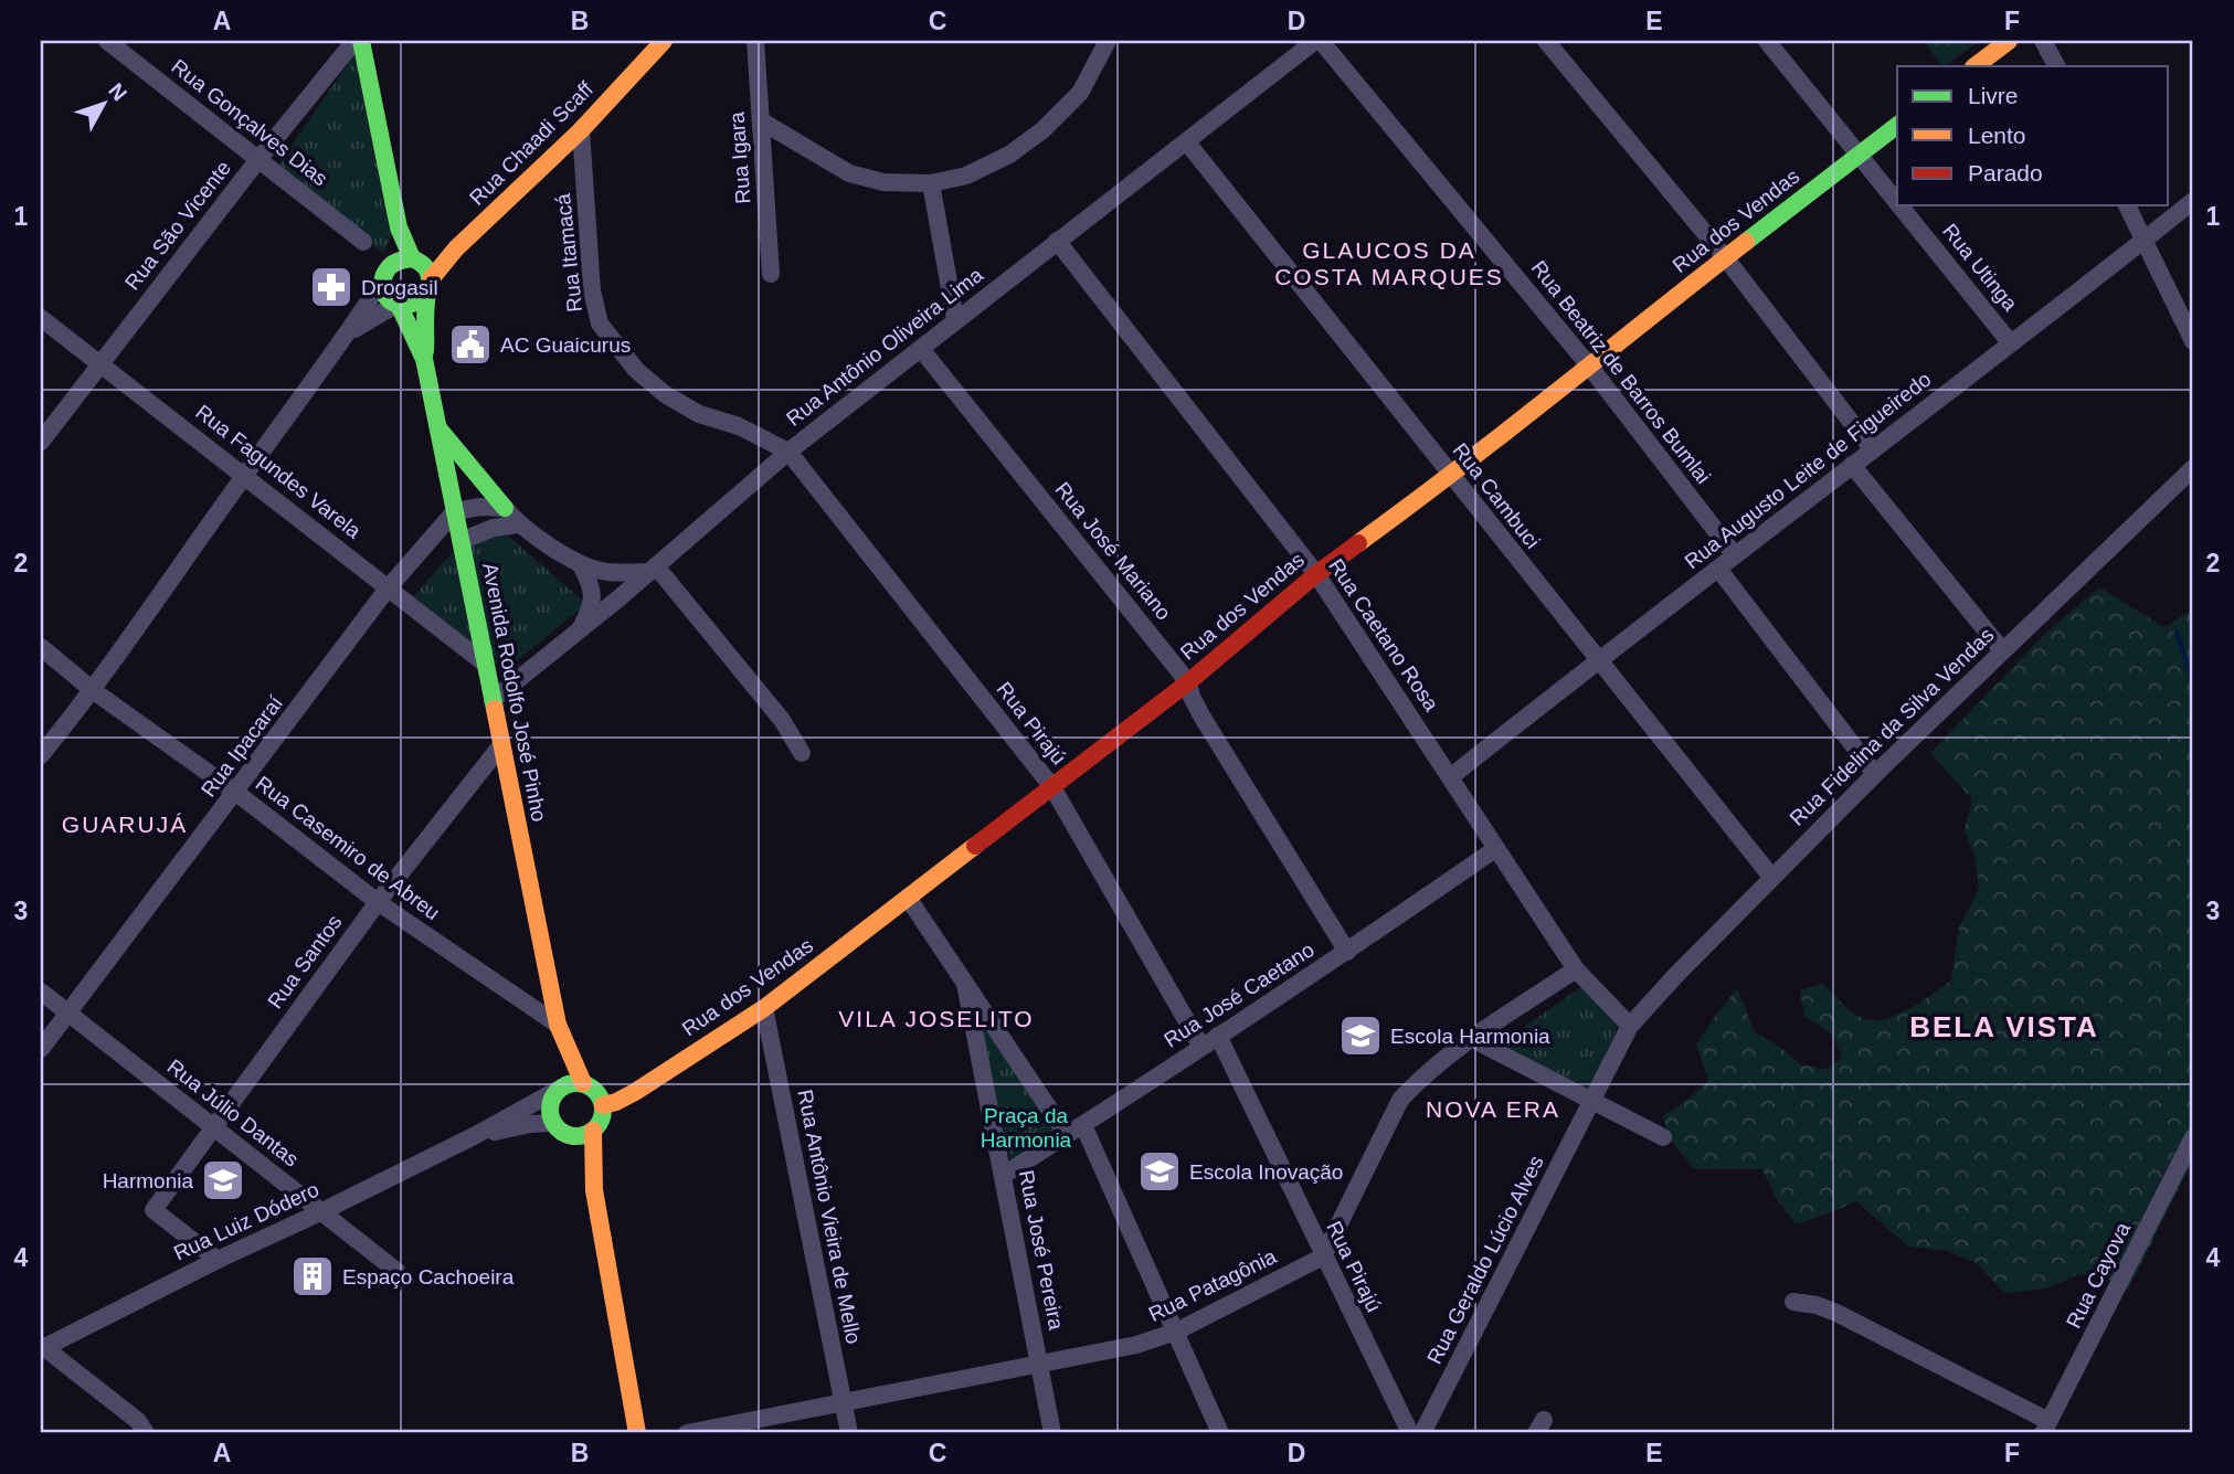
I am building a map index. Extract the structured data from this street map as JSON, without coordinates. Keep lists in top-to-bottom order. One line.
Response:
{"streets":{"street":["Rua Gonçalves Dias","Rua Chaadi Scaff","Rua Igara","Rua dos Vendas","Rua São Vicente","Rua Itamacá","Rua Utinga","Rua Antônio Oliveira Lima","Rua Beatriz de Barros Bumlai","Rua Augusto Leite de Figueiredo","Rua Fagundes Varela","Rua Cambuci","Rua José Mariano","Rua Caetano Rosa","Avenida Rodolfo José Pinho","Rua Pirajú","Rua Fidelina da Silva Vendas","Rua Ipacaraí","Rua Casemiro de Abreu","Rua Santos","Rua José Caetano","Rua Júlio Dantas","Rua Antônio Vieira de Mello","Rua Luiz Dódero","Rua José Pereira","Rua Geraldo Lúcio Alves","Rua Cayova","Rua Patagônia"]},"crossings":[["Rua Gonçalves Dias","Rua São Vicente"],["Rua Chaadi Scaff","Rua Itamacá"],["Rua Chaadi Scaff","Avenida Rodolfo José Pinho"],["Rua dos Vendas","Rua Utinga"],["Rua dos Vendas","Rua Beatriz de Barros Bumlai"],["Rua dos Vendas","Rua Cambuci"],["Rua dos Vendas","Rua José Mariano"],["Rua dos Vendas","Rua Caetano Rosa"],["Rua dos Vendas","Rua Pirajú"],["Rua dos Vendas","Rua Antônio Vieira de Mello"],["Rua dos Vendas","Rua Luiz Dódero"],["Rua São Vicente","Rua Fagundes Varela"],["Rua Itamacá","Rua Antônio Oliveira Lima"],["Rua Itamacá","Rua Pirajú"],["Rua Utinga","Rua Augusto Leite de Figueiredo"],["Rua Antônio Oliveira Lima","Rua Beatriz de Barros Bumlai"],["Rua Antônio Oliveira Lima","Rua Cambuci"],["Rua Antônio Oliveira Lima","Rua José Mariano"],["Rua Antônio Oliveira Lima","Rua Caetano Rosa"],["Rua Antônio Oliveira Lima","Avenida Rodolfo José Pinho"],["Rua Antônio Oliveira Lima","Rua Pirajú"],["Rua Beatriz de Barros Bumlai","Rua Augusto Leite de Figueiredo"],["Rua Augusto Leite de Figueiredo","Rua Cambuci"],["Rua Augusto Leite de Figueiredo","Rua Caetano Rosa"],["Rua Fagundes Varela","Avenida Rodolfo José Pinho"],["Rua Fagundes Varela","Rua Ipacaraí"],["Rua Cambuci","Rua Fidelina da Silva Vendas"],["Rua José Mariano","Rua José Caetano"],["Rua Caetano Rosa","Rua Fidelina da Silva Vendas"],["Rua Caetano Rosa","Rua José Caetano"],["Rua Caetano Rosa","Rua Geraldo Lúcio Alves"],["Avenida Rodolfo José Pinho","Rua Ipacaraí"],["Avenida Rodolfo José Pinho","Rua Casemiro de Abreu"],["Avenida Rodolfo José Pinho","Rua Santos"],["Rua Pirajú","Rua José Caetano"],["Rua Pirajú","Rua Patagônia"],["Rua Fidelina da Silva Vendas","Rua Geraldo Lúcio Alves"],["Rua Ipacaraí","Rua Casemiro de Abreu"],["Rua Ipacaraí","Rua Júlio Dantas"],["Rua Casemiro de Abreu","Rua Santos"],["Rua Santos","Rua Júlio Dantas"],["Rua Santos","Rua Luiz Dódero"],["Rua José Caetano","Rua José Pereira"],["Rua Júlio Dantas","Rua Luiz Dódero"],["Rua Antônio Vieira de Mello","Rua Patagônia"],["Rua José Pereira","Rua Patagônia"]],"districts":["GLAUCOS DA COSTA MARQUES","GUARUJÁ","VILA JOSELITO","BELA VISTA","NOVA ERA"],"parks":["Praça da Harmonia"],"places":{"pharmacy":["Drogasil"],"public building":["AC Guaicurus"],"school or university":["Escola Harmonia","Escola Inovação","Harmonia"],"building":["Espaço Cachoeira"]},"legend":["Livre","Lento","Parado"],"north":"top right","grid":{"columns":["A","B","C","D","E","F"],"rows":["1","2","3","4"]}}
